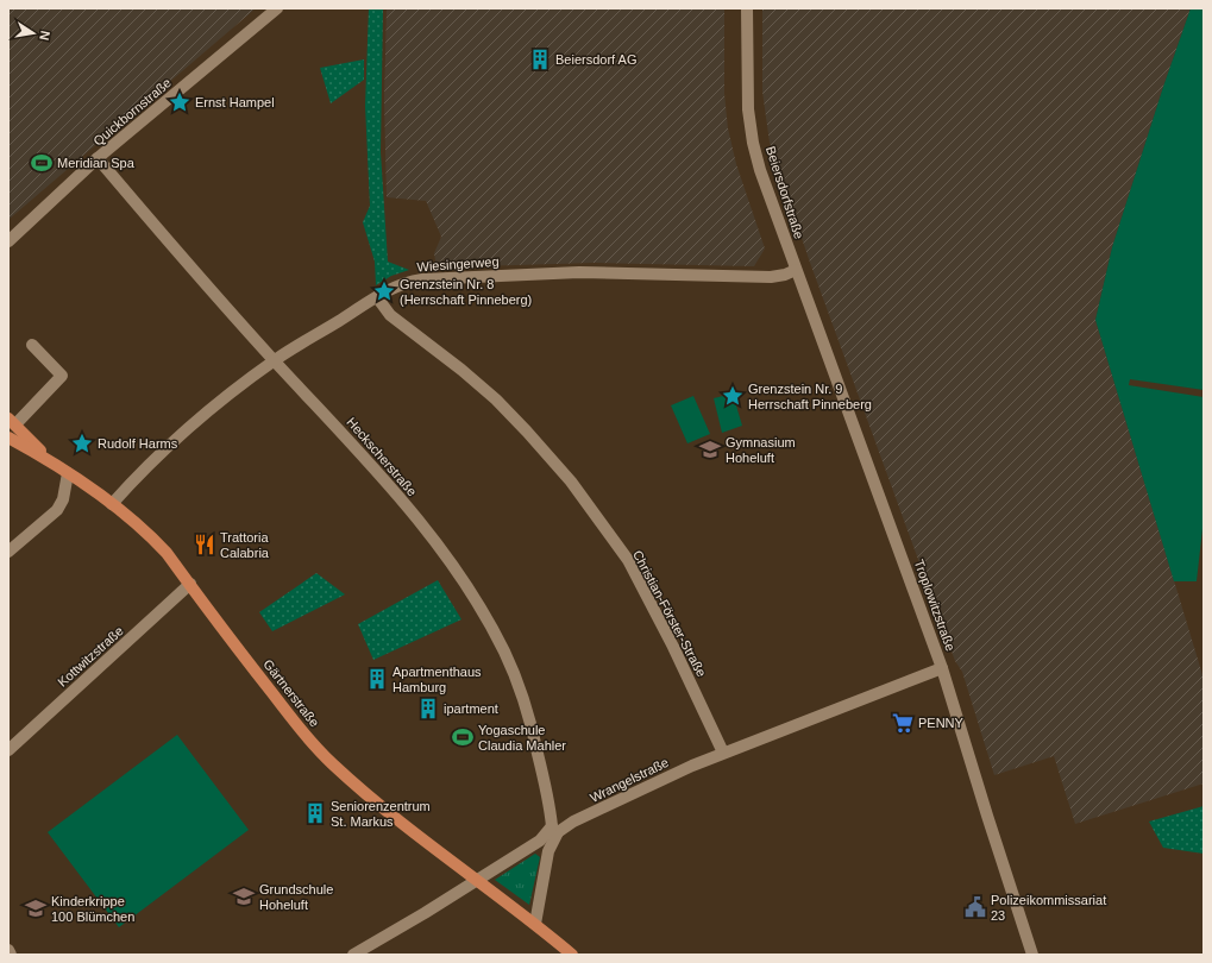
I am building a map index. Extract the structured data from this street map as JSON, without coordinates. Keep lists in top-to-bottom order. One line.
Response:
{"streets":{"main road":["Gärtnerstraße"],"street":["Quickbornstraße","Beiersdorfstraße","Wiesingerweg","Heckscherstraße","Troplowitzstraße","Christian-Förster-Straße","Kottwitzstraße","Wrangelstraße"]},"crossings":[["Quickbornstraße","Heckscherstraße"],["Beiersdorfstraße","Wiesingerweg"],["Beiersdorfstraße","Troplowitzstraße"],["Wiesingerweg","Heckscherstraße"],["Wiesingerweg","Troplowitzstraße"],["Wiesingerweg","Christian-Förster-Straße"],["Wiesingerweg","Gärtnerstraße"],["Heckscherstraße","Wrangelstraße"],["Troplowitzstraße","Wrangelstraße"],["Christian-Förster-Straße","Wrangelstraße"],["Kottwitzstraße","Gärtnerstraße"],["Gärtnerstraße","Wrangelstraße"]],"places":{"building":["Beiersdorf AG","Apartmenthaus Hamburg","ipartment","Seniorenzentrum St. Markus"],"place":["Ernst Hampel","Grenzstein Nr. 8 (Herrschaft Pinneberg)","Grenzstein Nr. 9 Herrschaft Pinneberg","Rudolf Harms"],"sports":["Meridian Spa","Yogaschule Claudia Mahler"],"school or university":["Gymnasium Hoheluft","Grundschule Hoheluft","Kinderkrippe 100 Blümchen"],"restaurant":["Trattoria Calabria"],"supermarket":["PENNY"],"public building":["Polizeikommissariat 23"]},"north":"right"}
